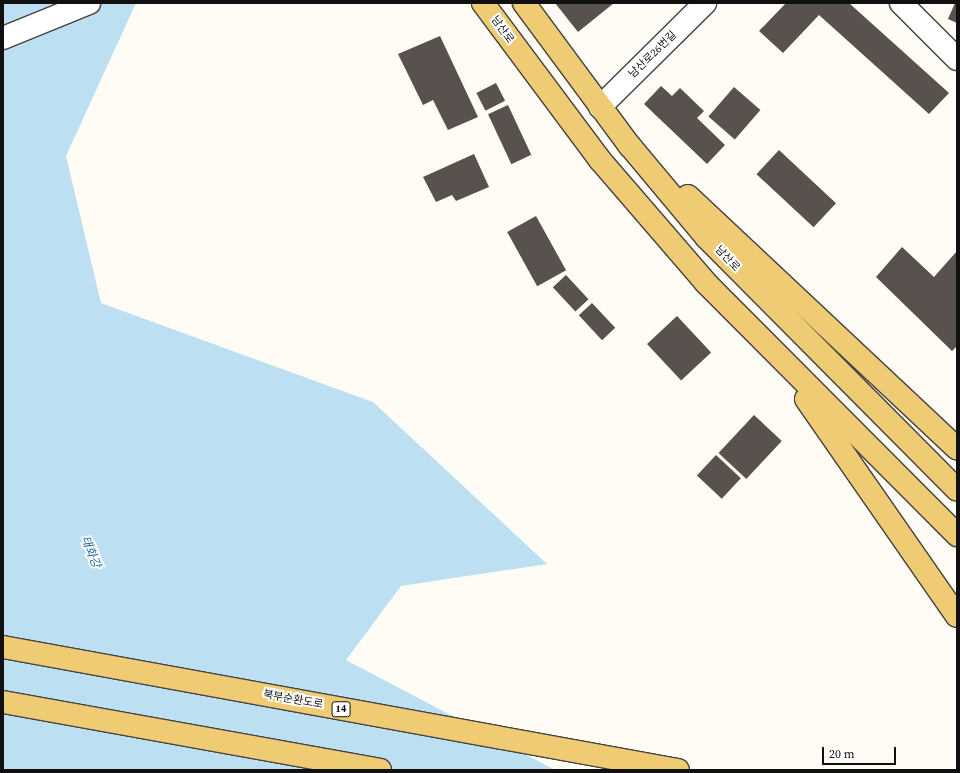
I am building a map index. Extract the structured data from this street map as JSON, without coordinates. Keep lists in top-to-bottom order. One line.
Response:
{"streets":{"main road":["남산로","북부순환도로","14"],"street":["남산로26번길"]},"crossings":[["남산로","남산로26번길"]],"water":["태화강"],"scale_bar":"20 m"}
